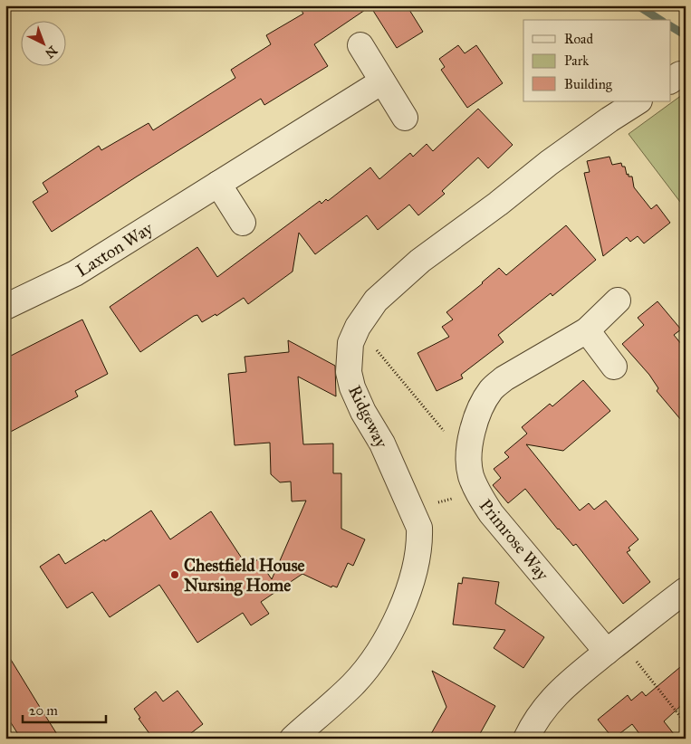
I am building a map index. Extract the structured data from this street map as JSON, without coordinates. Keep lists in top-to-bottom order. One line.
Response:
{"streets":{"street":["Laxton Way","Ridgeway","Primrose Way"]},"places":["Chestfield House Nursing Home"],"legend":["Road","Park","Building"],"scale_bar":"20 m","north":"bottom right"}
